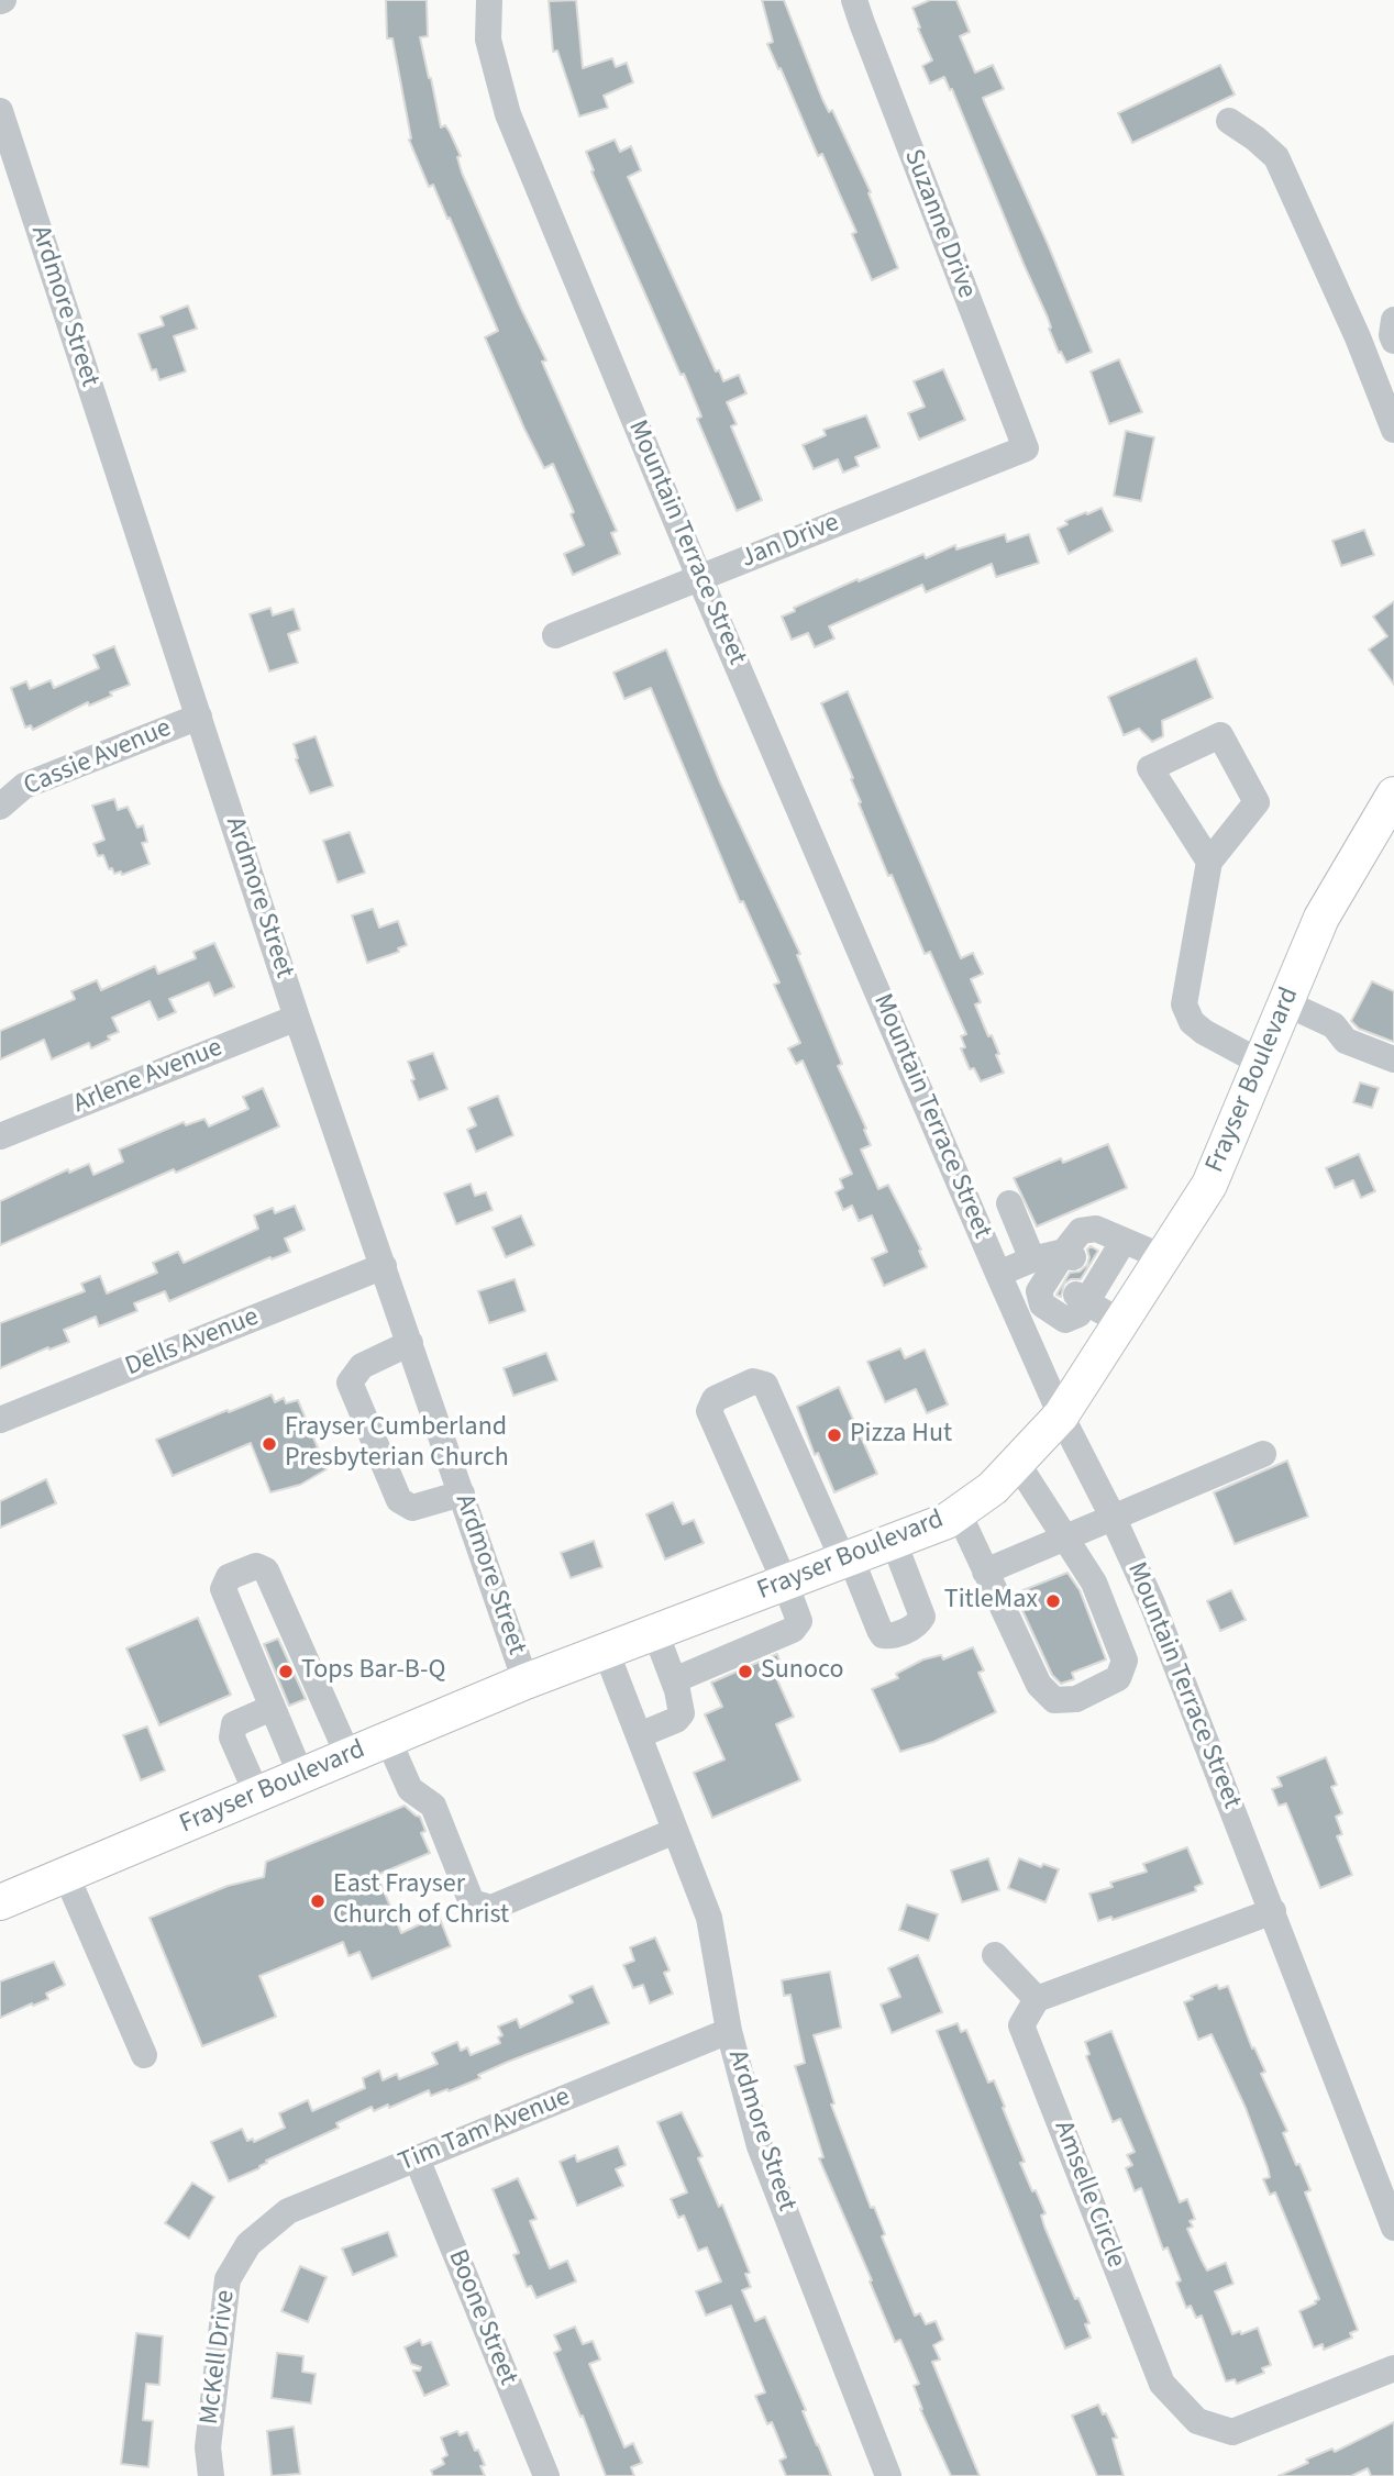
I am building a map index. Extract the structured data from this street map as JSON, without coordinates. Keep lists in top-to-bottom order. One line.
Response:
{"streets":{"main road":["Frayser Boulevard"],"street":["Suzanne Drive","Ardmore Street","Jan Drive","Mountain Terrace Street","Cassie Avenue","Arlene Avenue","Dells Avenue","Tim Tam Avenue","Amselle Circle","Boone Street","McKell Drive"]},"crossings":[["Suzanne Drive","Jan Drive"],["Ardmore Street","Cassie Avenue"],["Ardmore Street","Arlene Avenue"],["Ardmore Street","Frayser Boulevard"],["Ardmore Street","Dells Avenue"],["Ardmore Street","Tim Tam Avenue"],["Jan Drive","Mountain Terrace Street"],["Mountain Terrace Street","Frayser Boulevard"],["Tim Tam Avenue","Boone Street"],["Tim Tam Avenue","McKell Drive"]],"places":["Pizza Hut","Frayser Cumberland Presbyterian Church","TitleMax","Tops Bar-B-Q","Sunoco","East Frayser Church of Christ"]}
